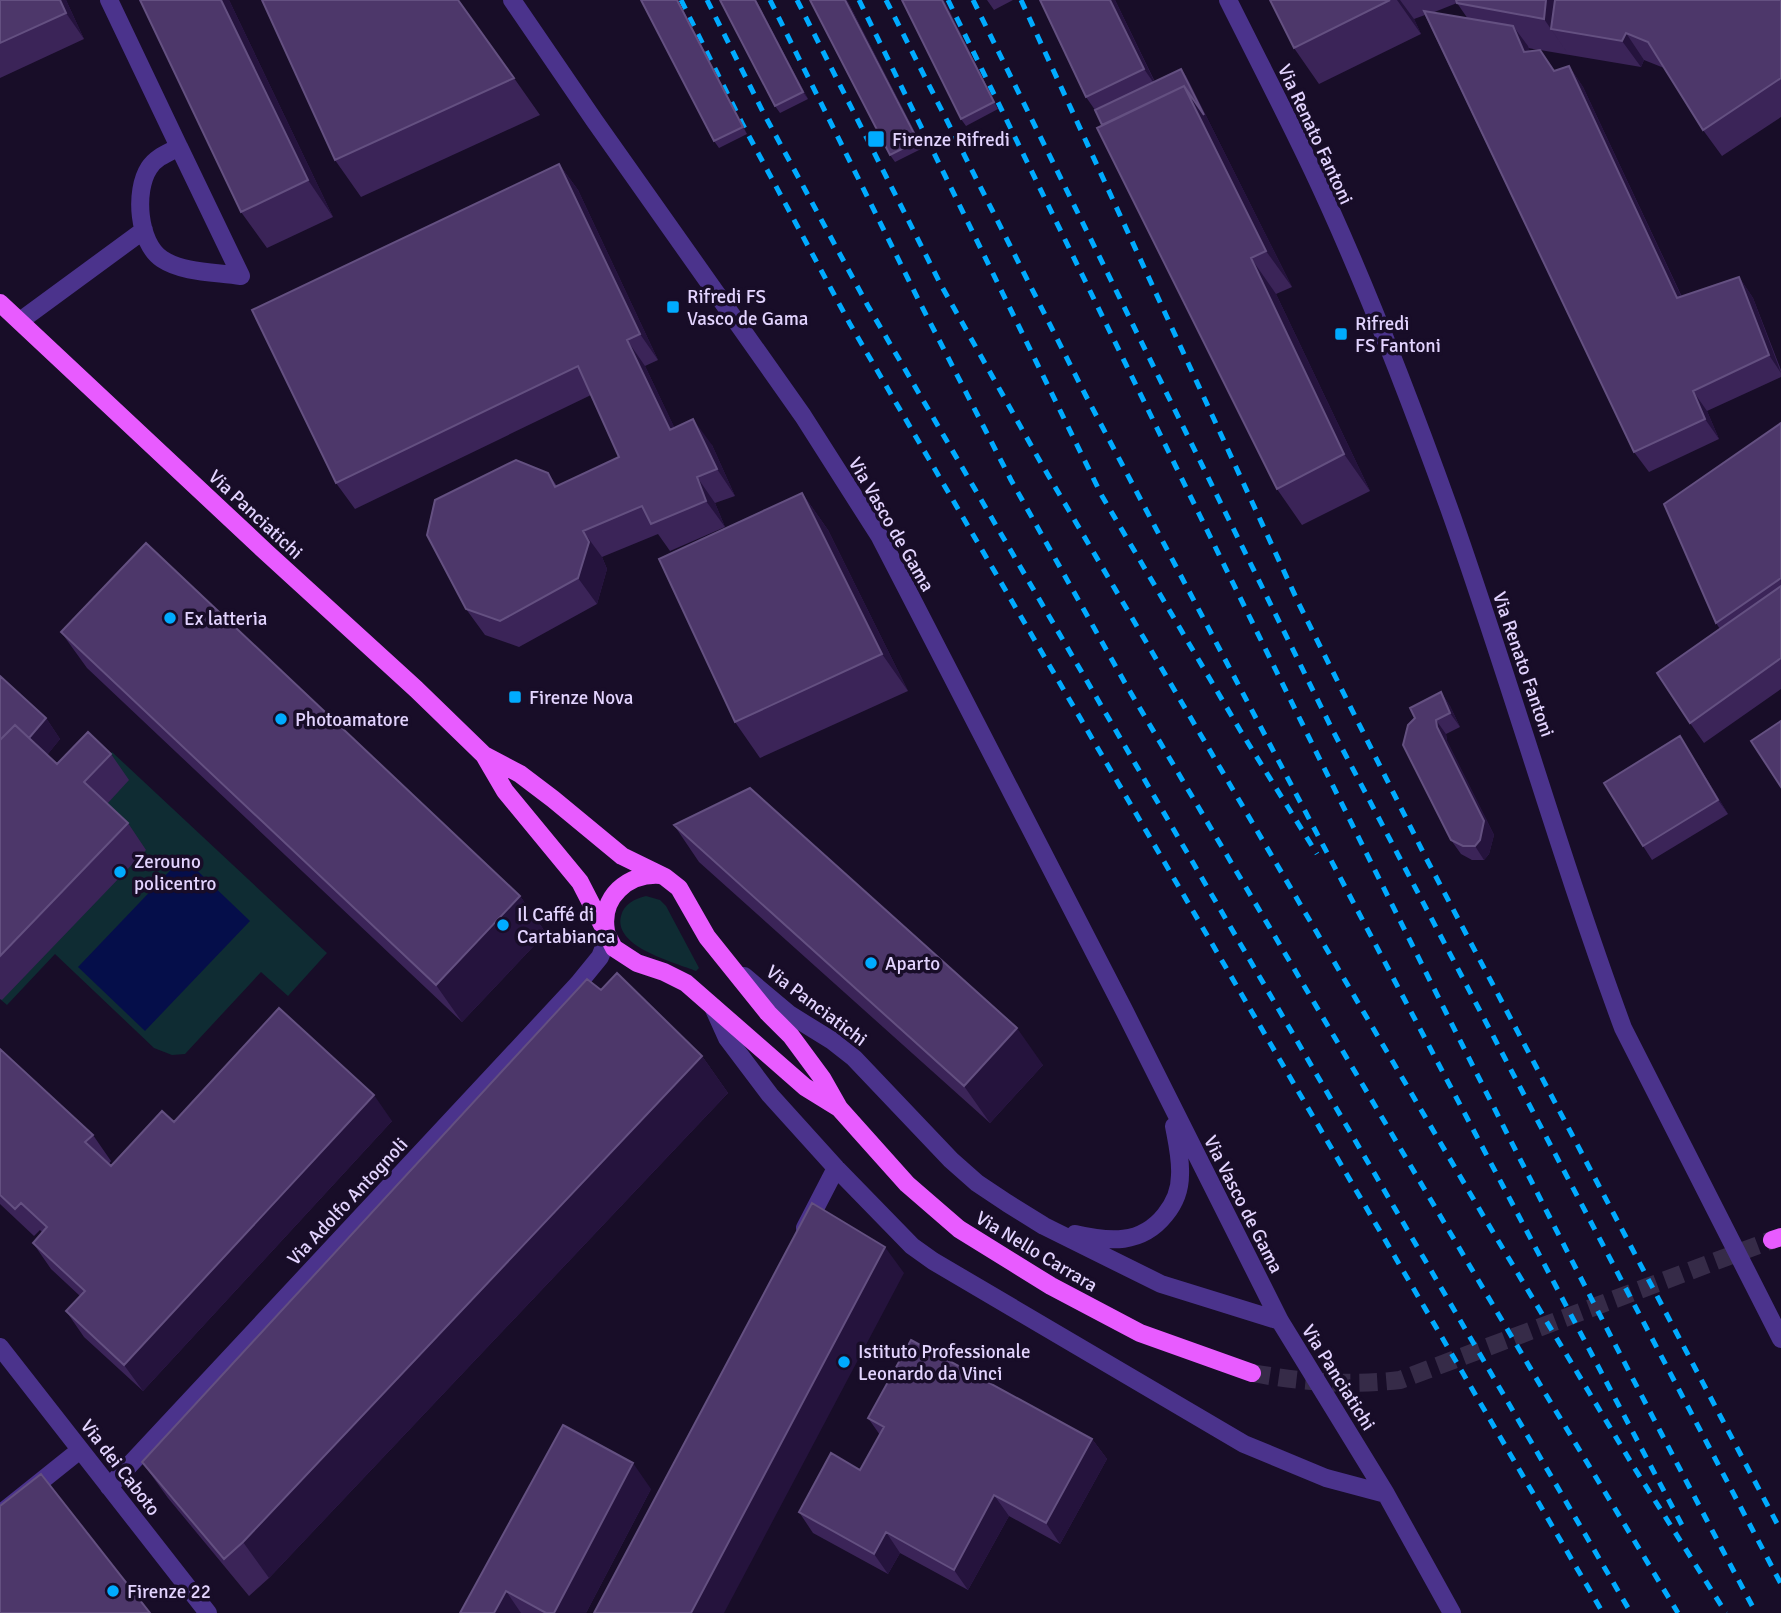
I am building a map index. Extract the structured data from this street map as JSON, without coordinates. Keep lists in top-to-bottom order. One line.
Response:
{"streets":{"main road":["Via Panciatichi","Via Nello Carrara"],"street":["Via Renato Fantoni","Via Vasco de Gama","Via Adolfo Antognoli","Via dei Caboto"]},"crossings":[["Via Panciatichi","Via Vasco de Gama"],["Via Panciatichi","Via Adolfo Antognoli"],["Via Panciatichi","Via Nello Carrara"],["Via Adolfo Antognoli","Via dei Caboto"]],"places":{"transit":["Firenze Rifredi","Rifredi FS Vasco de Gama","Rifredi FS Fantoni","Firenze Nova"],"other":["Ex latteria","Photoamatore","Zerouno policentro","Il Caffé di Cartabianca","Aparto","Istituto Professionale Leonardo da Vinci","Firenze 22"]}}
